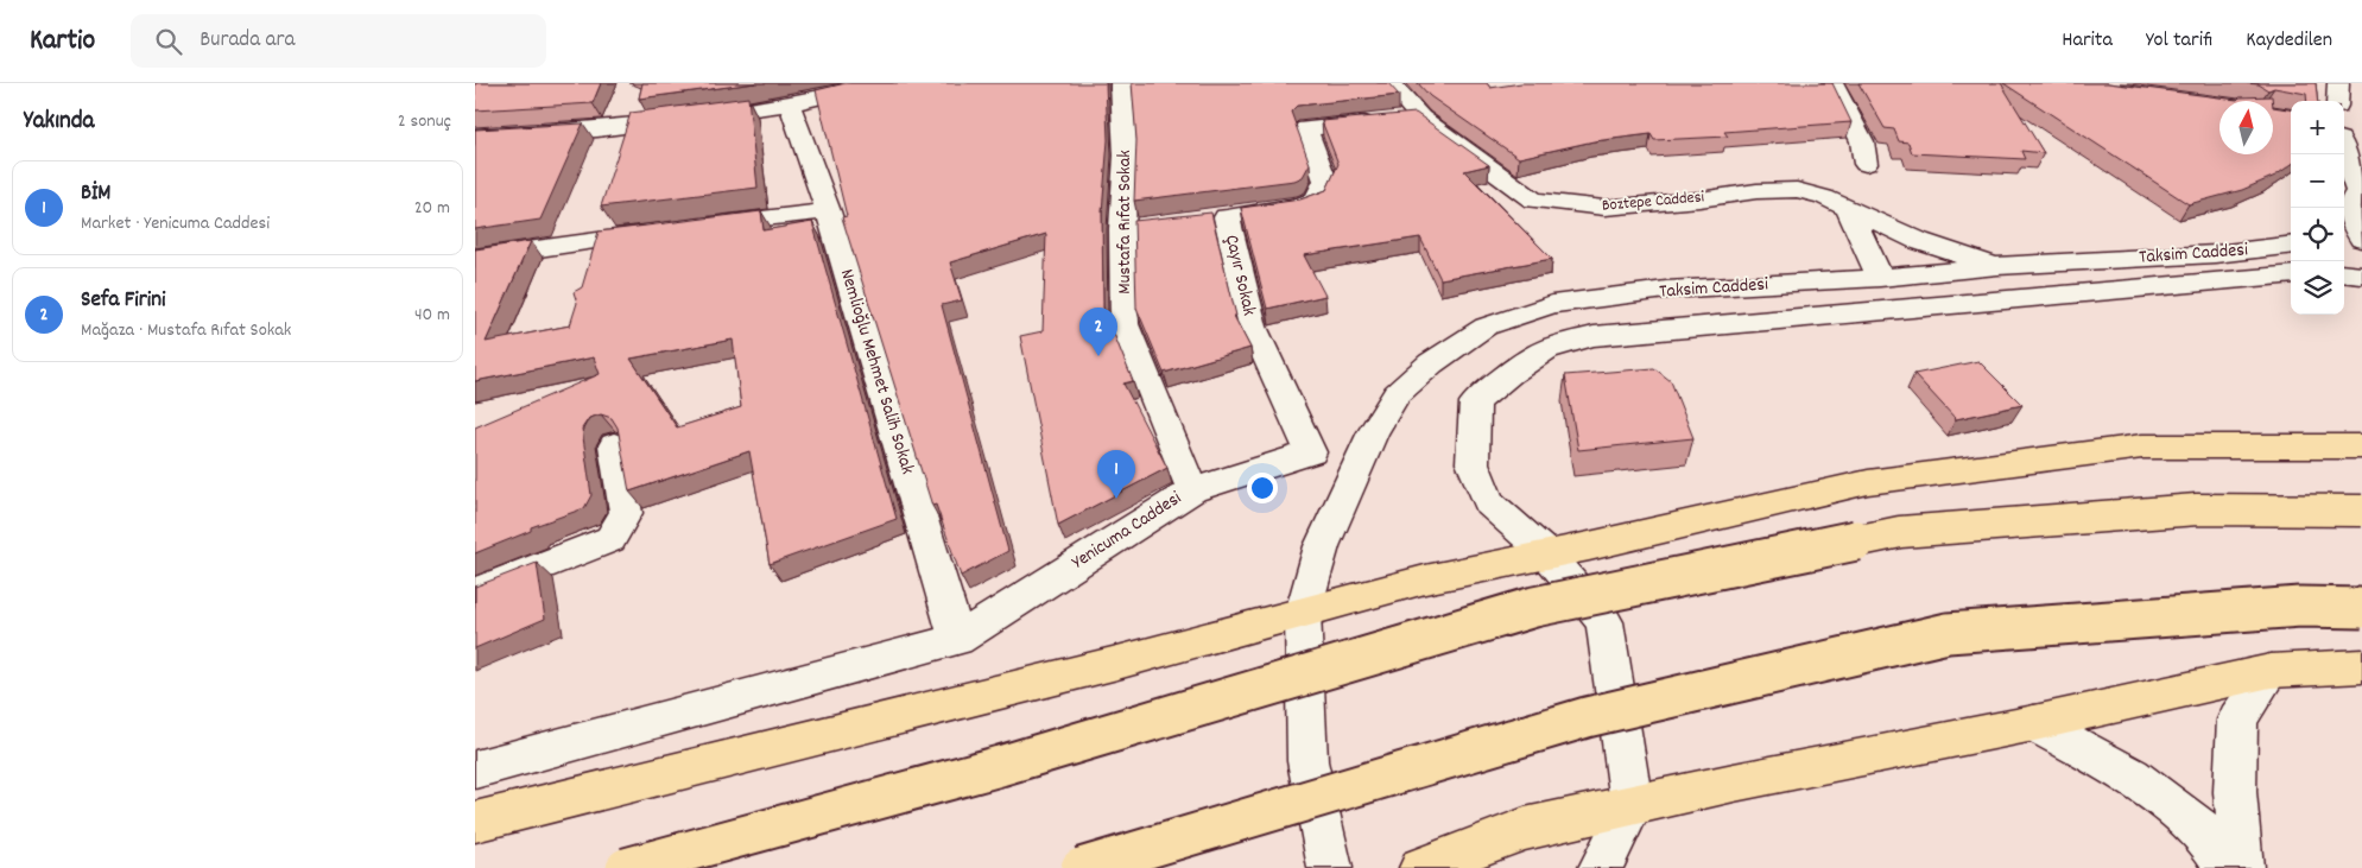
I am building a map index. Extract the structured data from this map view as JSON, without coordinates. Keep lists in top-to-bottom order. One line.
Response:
{"streets":{"street":["Boztepe Caddesi","Mustafa Rıfat Sokak","Taksim Caddesi","Çayır Sokak","Nemlioğlu Mehmet Salih Sokak","Yenicuma Caddesi"]},"crossings":[["Boztepe Caddesi","Taksim Caddesi"],["Boztepe Caddesi","Çayır Sokak"],["Mustafa Rıfat Sokak","Yenicuma Caddesi"],["Çayır Sokak","Yenicuma Caddesi"],["Nemlioğlu Mehmet Salih Sokak","Yenicuma Caddesi"]],"north":"top","page":{"header":"Kartio","search":"Burada ara","nav":["Harita","Yol tarifi","Kaydedilen"],"heading":["Yakında","2 sonuç"],"map_buttons":["+","−"],"list":[{"mark":"1","name":"BİM","note":"Market · Yenicuma Caddesi","value":"20 m"},{"mark":"2","name":"Sefa Firini","note":"Mağaza · Mustafa Rıfat Sokak","value":"40 m"}],"pins":["2","1"]}}
